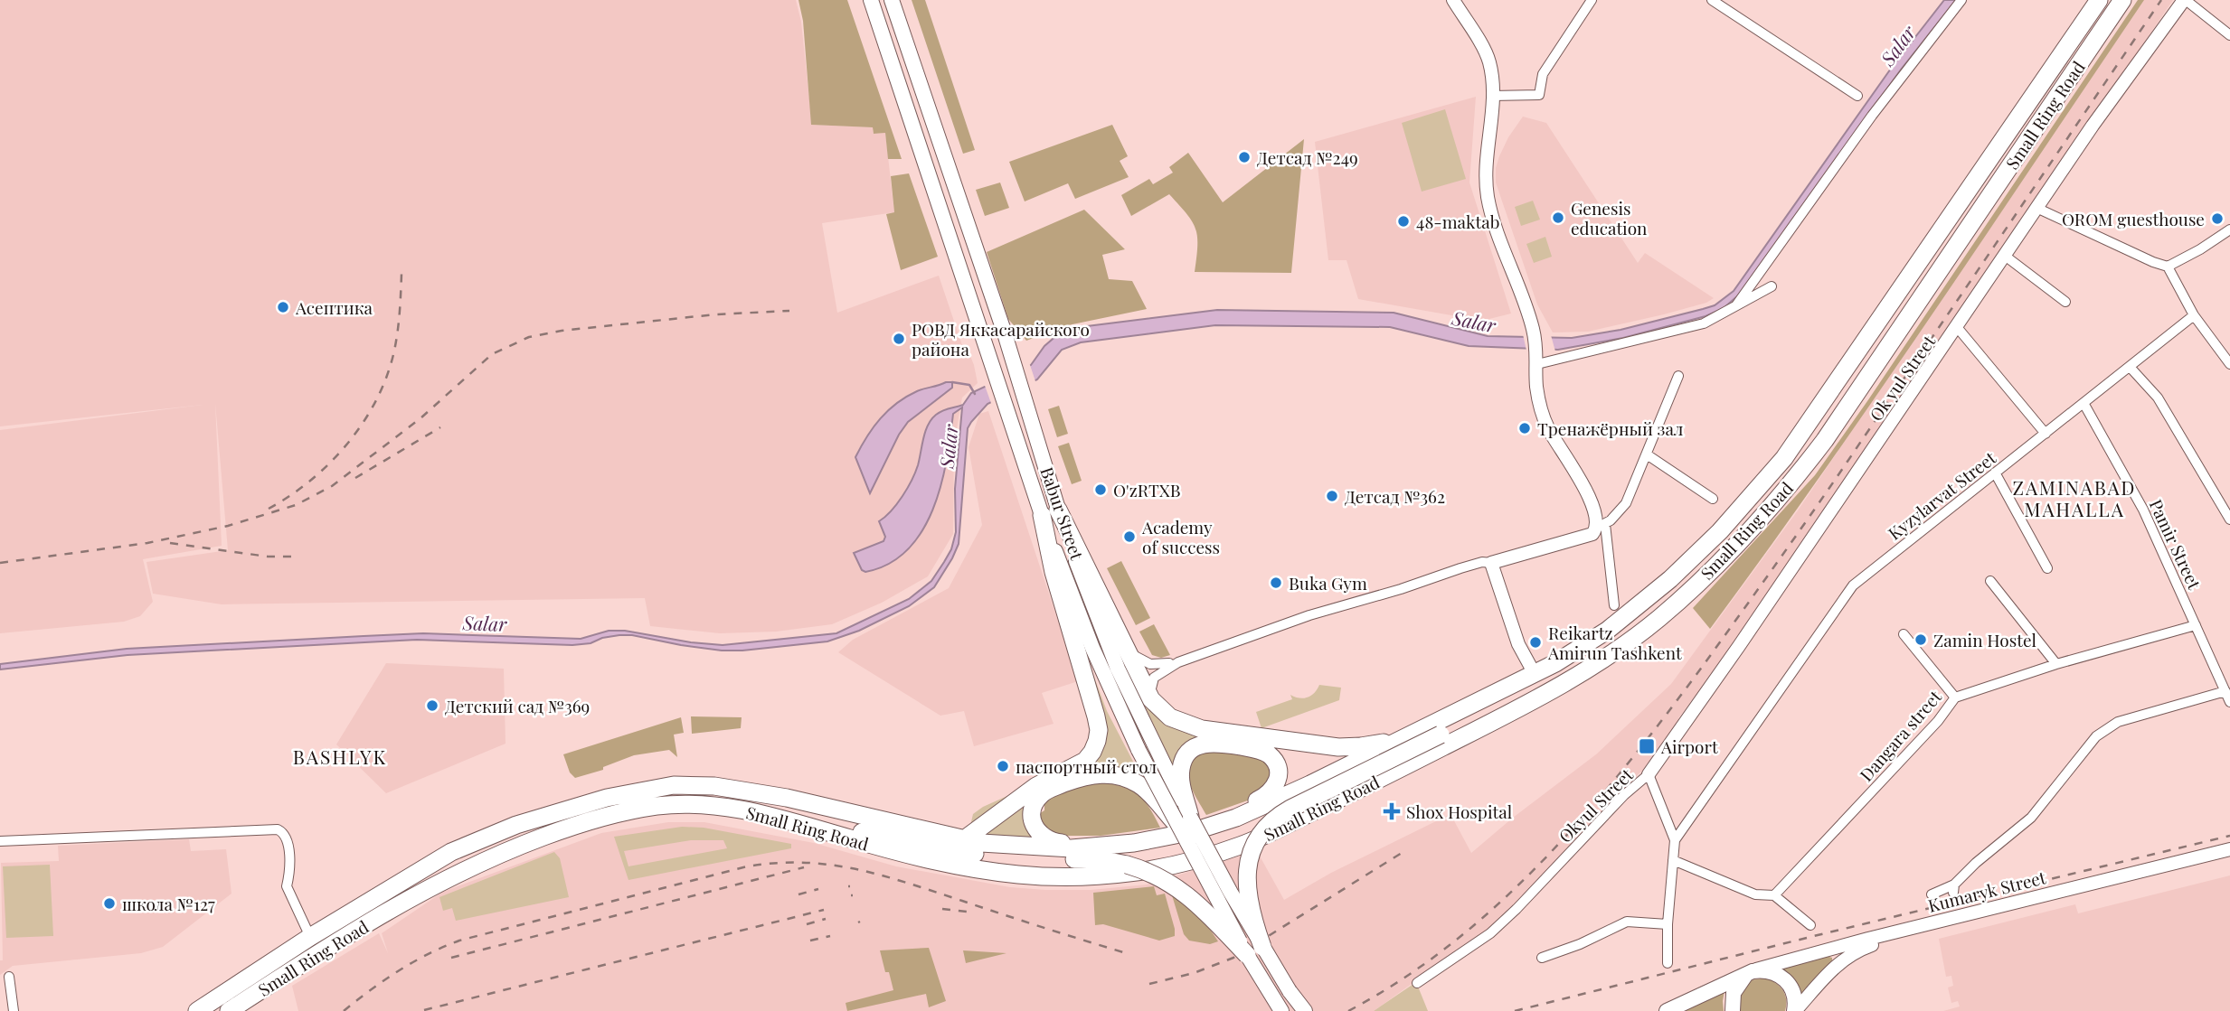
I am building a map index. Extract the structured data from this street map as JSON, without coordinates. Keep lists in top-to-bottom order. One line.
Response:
{"streets":{"highway":["Small Ring Road"],"main road":["Babur Street","Kumaryk Street"],"street":["Ok yul Street","Kyzylarvat Street","Pamir Street","Dangara street","Okyul Street"]},"crossings":[["Small Ring Road","Babur Street"],["Ok yul Street","Okyul Street"],["Kyzylarvat Street","Pamir Street"],["Kyzylarvat Street","Okyul Street"],["Pamir Street","Dangara street"]],"districts":["ZAMINABAD MAHALLA","BASHLYK"],"water":["Salar"],"places":{"other":["Детсад №249","Genesis education","OROM guesthouse","48-maktab","Асептика","РОВД Яккасарайского района","Тренажёрный зал","O'zRTXB","Детсад №362","Academy of success","Buka Gym","Zamin Hostel","Reikartz Amirun Tashkent","Детский сад №369","паспортный стол","школа №127"],"transit":["Airport"],"health":["Shox Hospital"]}}
